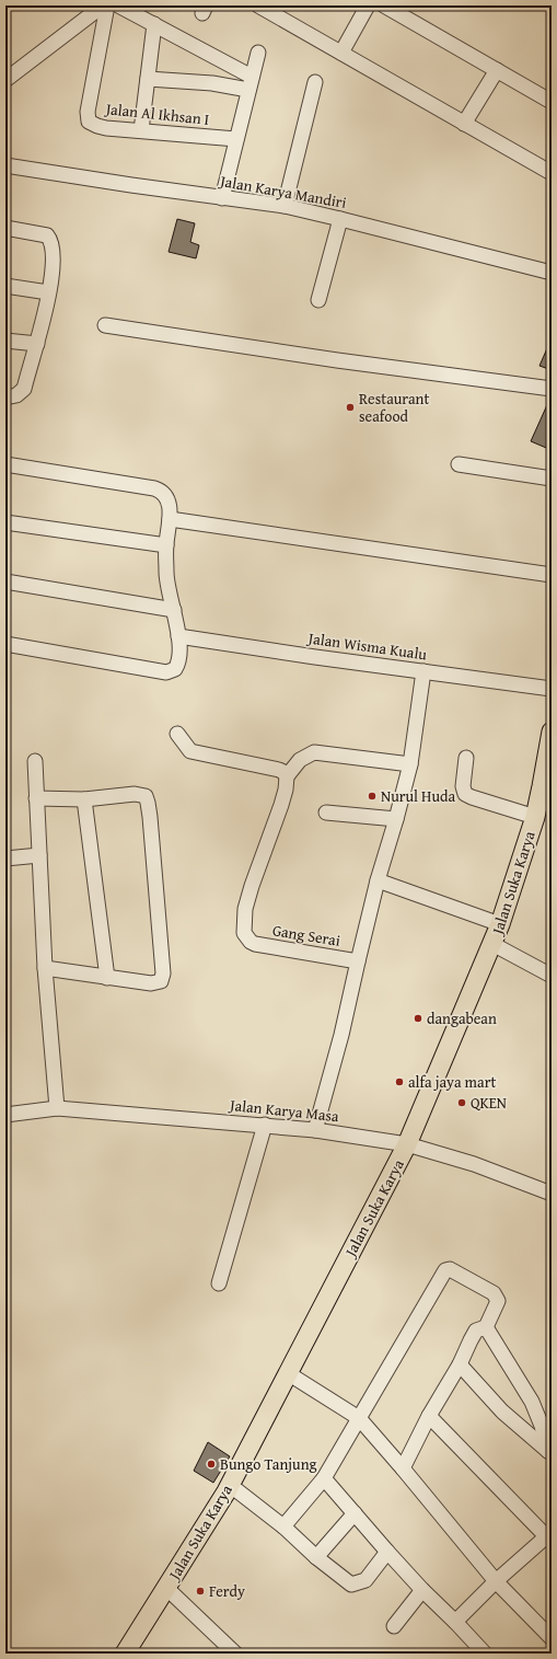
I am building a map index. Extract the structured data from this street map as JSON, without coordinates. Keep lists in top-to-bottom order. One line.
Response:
{"streets":{"main road":["Jalan Suka Karya"],"street":["Jalan Al Ikhsan I","Jalan Karya Mandiri","Jalan Wisma Kualu","Gang Serai","Jalan Karya Masa"]},"crossings":[["Jalan Suka Karya","Jalan Karya Masa"],["Gang Serai","Jalan Karya Masa"]],"places":["Restaurant seafood","Nurul Huda","dangabean","alfa jaya mart","QKEN","Bungo Tanjung","Ferdy"]}
